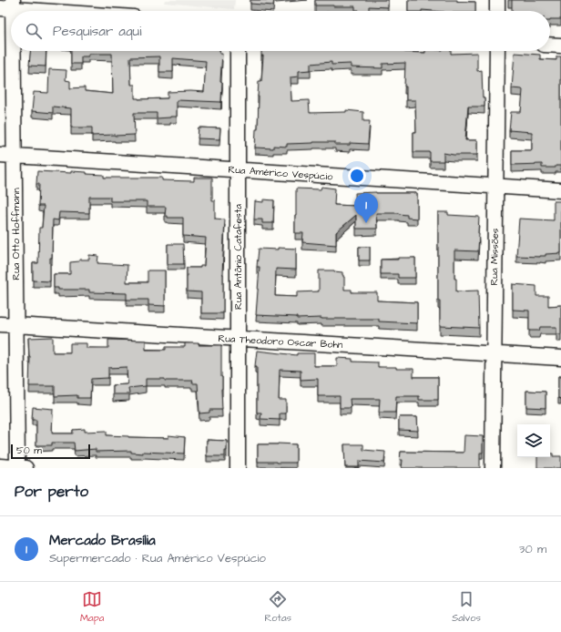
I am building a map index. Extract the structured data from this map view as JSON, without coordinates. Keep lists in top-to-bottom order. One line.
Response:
{"streets":{"street":["Rua Américo Vespúcio","Rua Otto Hoffmann","Rua Antônio Catafesta","Rua Missões","Rua Theodoro Oscar Bohn"]},"crossings":[["Rua Américo Vespúcio","Rua Otto Hoffmann"],["Rua Américo Vespúcio","Rua Antônio Catafesta"],["Rua Américo Vespúcio","Rua Missões"],["Rua Otto Hoffmann","Rua Theodoro Oscar Bohn"],["Rua Antônio Catafesta","Rua Theodoro Oscar Bohn"],["Rua Missões","Rua Theodoro Oscar Bohn"]],"scale_bar":"50 m","page":{"search":"Pesquisar aqui","pins":"1","scale":"50 m","heading":"Por perto","list":[{"mark":"1","name":"Mercado Brasília","note":"Supermercado · Rua Américo Vespúcio","value":"30 m"}],"nav":["Mapa","Rotas","Salvos"]}}
